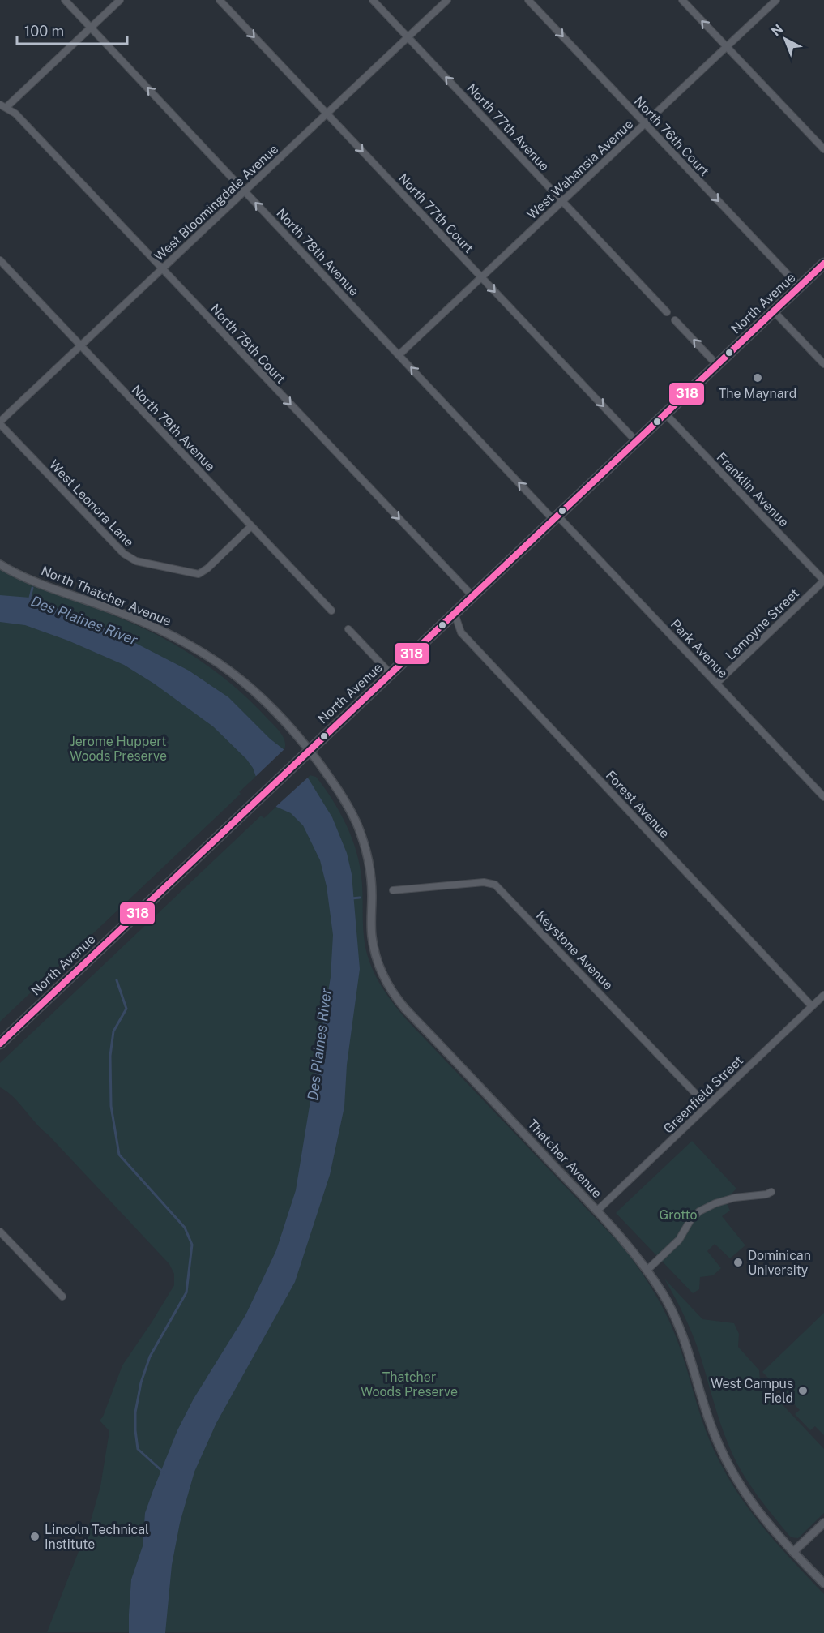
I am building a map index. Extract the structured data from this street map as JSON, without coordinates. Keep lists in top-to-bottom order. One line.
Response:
{"streets":{"main road":["North Avenue"],"street":["North 77th Avenue","North 76th Court","West Wabansia Avenue","West Bloomingdale Avenue","North 77th Court","North 78th Avenue","North 78th Court","North 79th Avenue","Franklin Avenue","West Leonora Lane","North Thatcher Avenue","Lemoyne Street","Park Avenue","Forest Avenue","Keystone Avenue","Greenfield Street","Thatcher Avenue"]},"crossings":[["North 77th Avenue","West Wabansia Avenue"],["North 77th Avenue","West Bloomingdale Avenue"],["North 76th Court","West Wabansia Avenue"],["North 76th Court","North Avenue"],["West Wabansia Avenue","North 77th Court"],["West Wabansia Avenue","North 78th Avenue"],["West Bloomingdale Avenue","North 77th Court"],["West Bloomingdale Avenue","North 78th Avenue"],["West Bloomingdale Avenue","North 78th Court"],["West Bloomingdale Avenue","North 79th Avenue"],["West Bloomingdale Avenue","West Leonora Lane"],["North 77th Court","North Avenue"],["North 78th Avenue","North Avenue"],["North 78th Avenue","Park Avenue"],["North Avenue","North 78th Court"],["North Avenue","Franklin Avenue"],["North Avenue","North Thatcher Avenue"],["North Avenue","Park Avenue"],["North Avenue","Forest Avenue"],["North Avenue","Thatcher Avenue"],["North 79th Avenue","West Leonora Lane"],["Franklin Avenue","Lemoyne Street"],["North Thatcher Avenue","Thatcher Avenue"],["Lemoyne Street","Park Avenue"],["Forest Avenue","Greenfield Street"],["Keystone Avenue","Greenfield Street"],["Greenfield Street","Thatcher Avenue"]],"one_way":["North 77th Avenue","North 76th Court","North 77th Court","North 78th Avenue","North 78th Court"],"water":["Des Plaines River"],"parks":["Jerome Huppert Woods Preserve","Grotto","Thatcher Woods Preserve"],"places":["The Maynard","Dominican University","West Campus Field","Lincoln Technical Institute"],"lines":["transit line 318"],"scale_bar":"100 m","north":"top left"}
